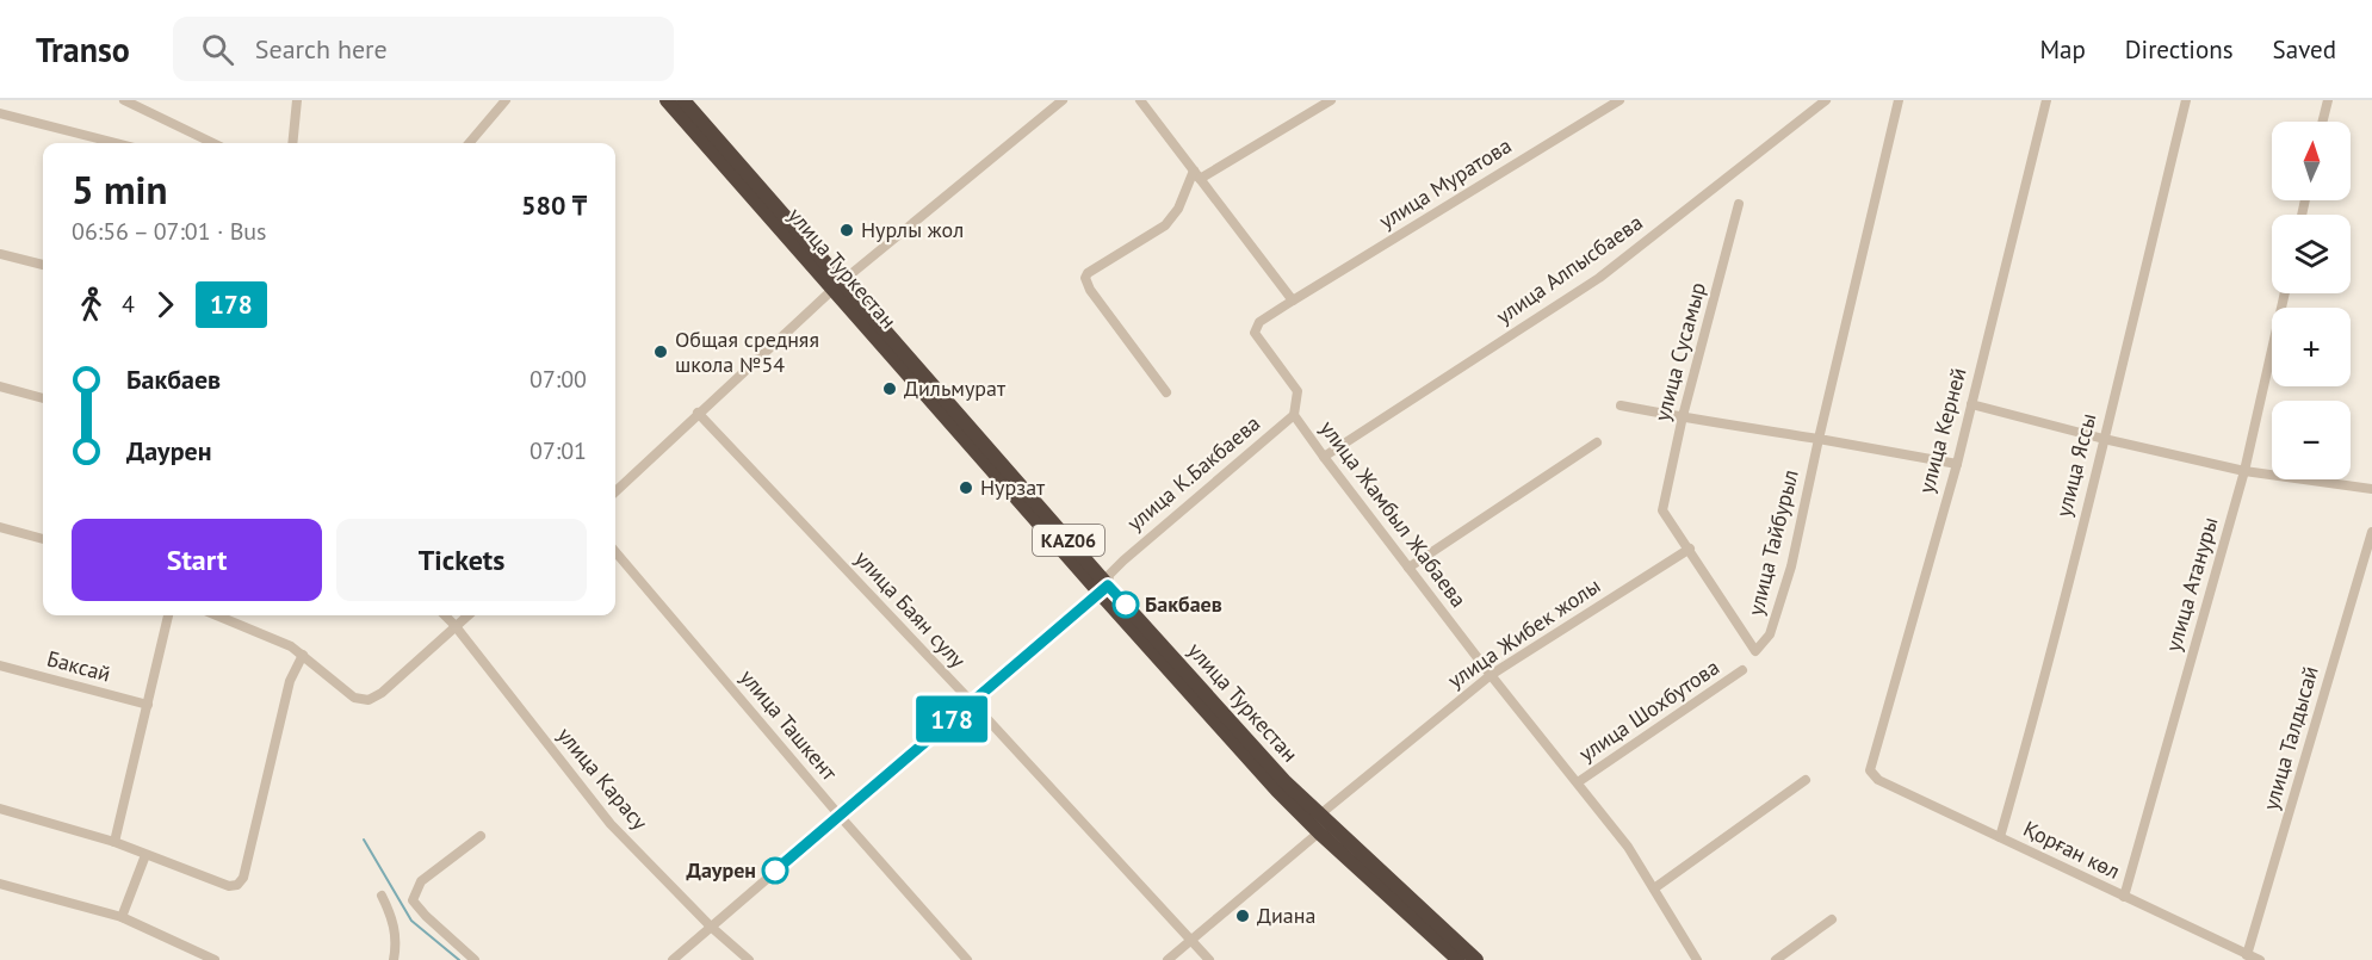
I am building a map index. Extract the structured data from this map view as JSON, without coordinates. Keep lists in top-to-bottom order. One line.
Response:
{"streets":{"highway":["улица Туркестан","KАZ06"],"street":["улица Муратова","улица Алпысбаева","улица Сусамыр","улица Керней","улица Яссы","улица К.Бакбаева","улица Жамбыл Жабаева","улица Тайбурыл","улица Атануры","улица Баян сулу","улица Жибек жолы","Баксай","улица Шохбутова","улица Ташкент","улица Талдысай","улица Карасу","Қорған көл"]},"crossings":[["улица Муратова","улица Жамбыл Жабаева"],["улица Туркестан","улица К.Бакбаева"],["улица Туркестан","улица Жибек жолы"],["улица Алпысбаева","улица Жамбыл Жабаева"],["улица Сусамыр","улица Тайбурыл"],["улица Сусамыр","улица Жибек жолы"],["улица Керней","Қорған көл"],["улица Яссы","Қорған көл"],["улица К.Бакбаева","улица Жамбыл Жабаева"],["улица К.Бакбаева","улица Баян сулу"],["улица К.Бакбаева","улица Ташкент"],["улица К.Бакбаева","улица Карасу"],["улица Жамбыл Жабаева","улица Жибек жолы"],["улица Жамбыл Жабаева","улица Шохбутова"],["улица Тайбурыл","улица Жибек жолы"],["улица Атануры","Қорған көл"],["улица Талдысай","Қорған көл"]],"places":["Нурлы жол","Общая средняя школа №54","Дильмурат","Нурзат","Бакбаев","Даурен","Диана"],"lines":["bus line 178"],"north":"top","page":{"header":"Transo","search":"Search here","nav":["Map","Directions","Saved"],"on_map":"178","map_buttons":["+","−"],"heading":["5 min","06:56 – 07:01 · Bus","580 ₸"],"legs":["4","178"],"list":[{"name":"Бакбаев","value":"07:00"},{"name":"Даурен","value":"07:01"}],"buttons":["Start","Tickets"]}}
